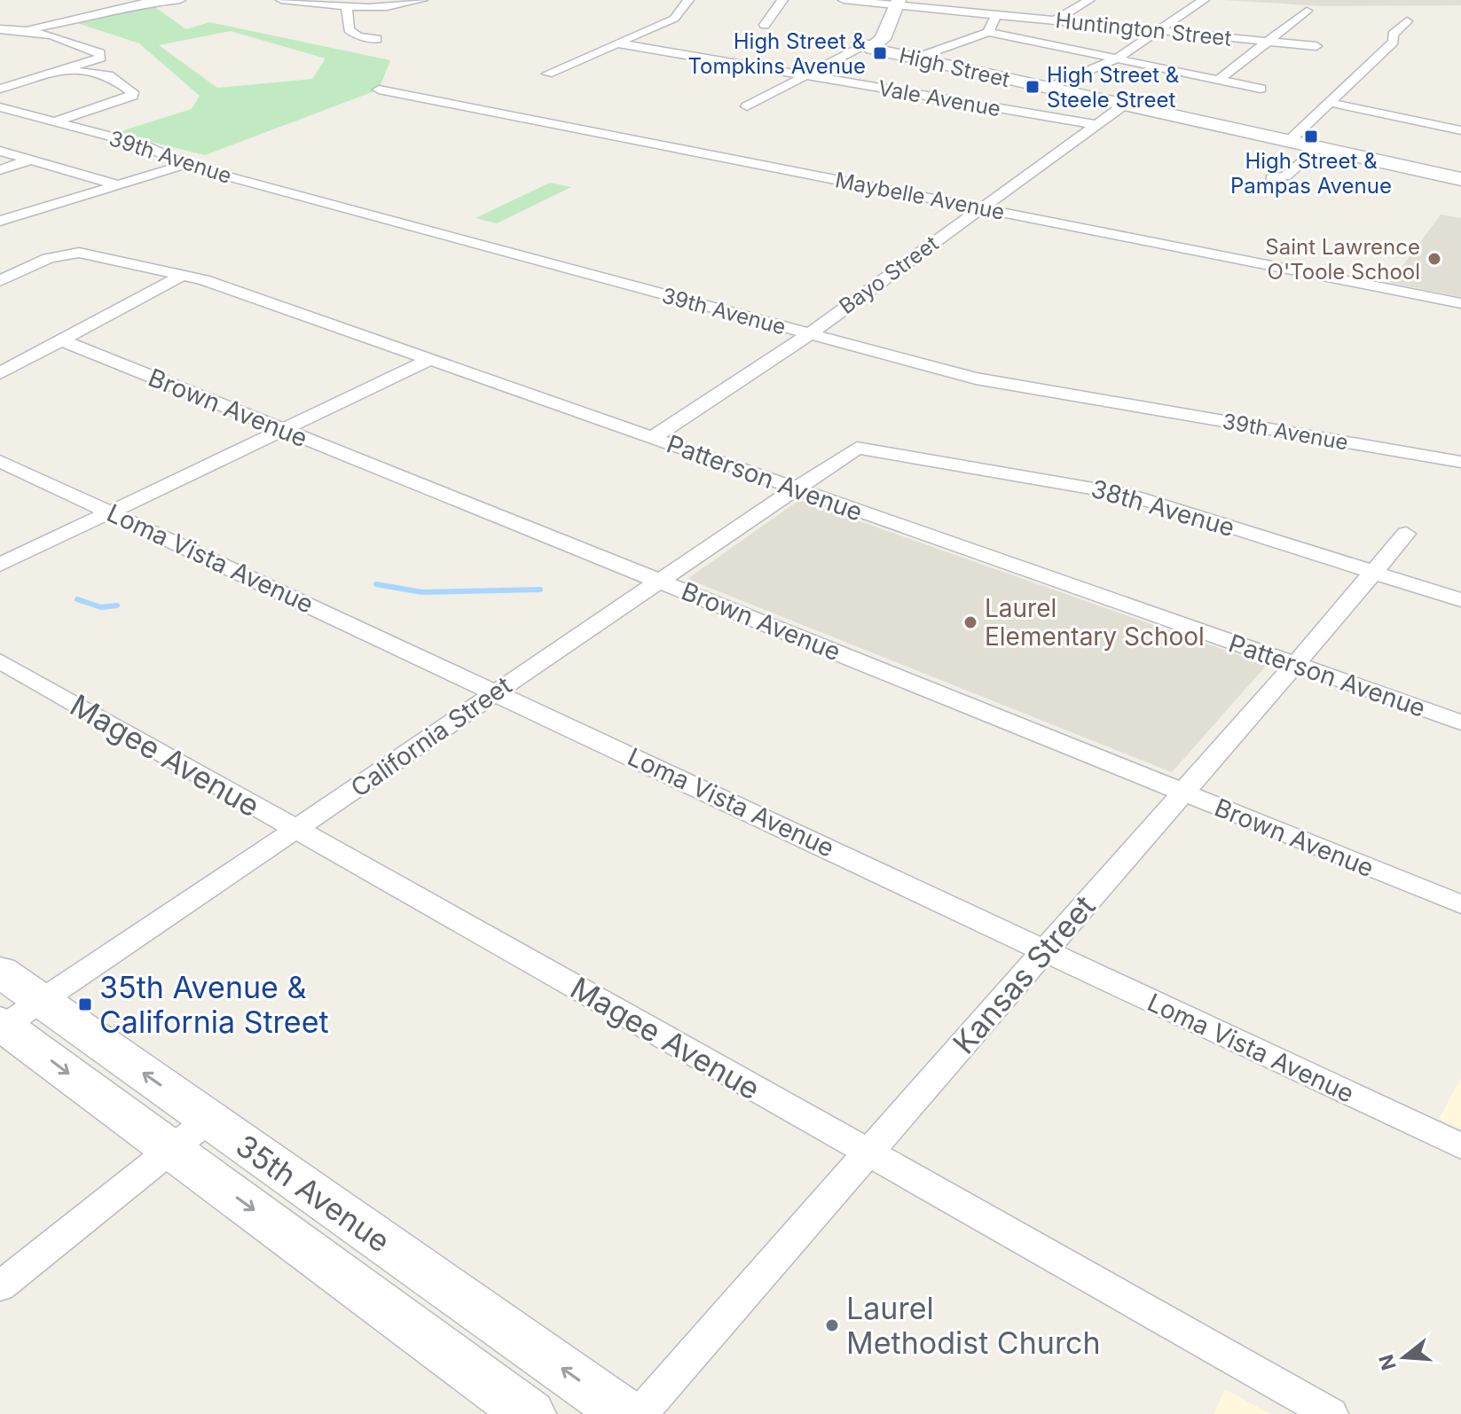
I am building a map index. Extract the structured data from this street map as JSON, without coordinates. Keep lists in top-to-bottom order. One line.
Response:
{"streets":{"street":["Huntington Street","High Street","Vale Avenue","39th Avenue","Maybelle Avenue","Bayo Street","Brown Avenue","Patterson Avenue","38th Avenue","Loma Vista Avenue","California Street","Magee Avenue","Kansas Street","35th Avenue"]},"crossings":[["High Street","Bayo Street"],["Vale Avenue","Bayo Street"],["39th Avenue","Bayo Street"],["Maybelle Avenue","Bayo Street"],["Bayo Street","Patterson Avenue"],["Brown Avenue","California Street"],["Brown Avenue","Kansas Street"],["Patterson Avenue","California Street"],["Patterson Avenue","Kansas Street"],["38th Avenue","California Street"],["38th Avenue","Kansas Street"],["Loma Vista Avenue","California Street"],["Loma Vista Avenue","Kansas Street"],["California Street","Magee Avenue"],["California Street","35th Avenue"],["Magee Avenue","Kansas Street"]],"places":{"transit":["High Street & Tompkins Avenue","High Street & Steele Street","High Street & Pampas Avenue","35th Avenue & California Street"],"other":["Saint Lawrence O'Toole School","Laurel Elementary School","Laurel Methodist Church"]},"north":"left"}
